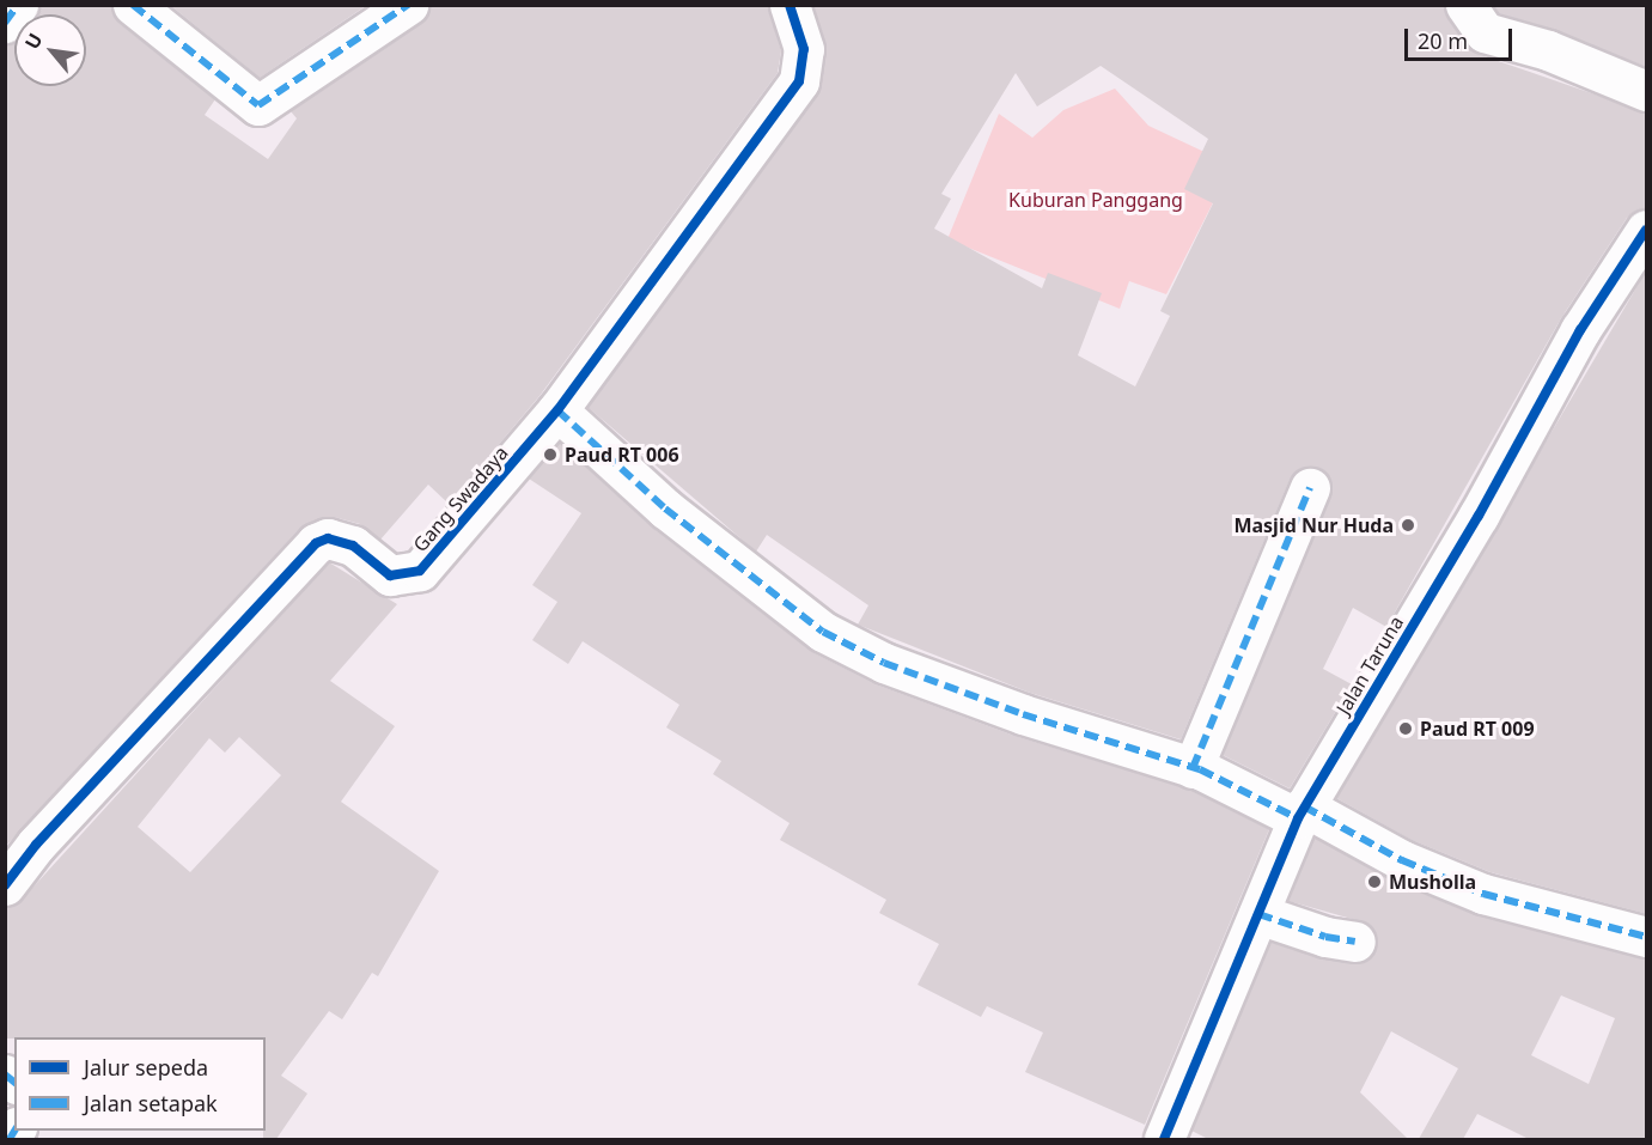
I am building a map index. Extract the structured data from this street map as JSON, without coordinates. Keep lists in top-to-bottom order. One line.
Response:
{"streets":{"street":["Gang Swadaya","Jalan Taruna"]},"parks":["Kuburan Panggang"],"places":["Paud RT 006","Masjid Nur Huda","Paud RT 009","Musholla"],"legend":["Jalur sepeda","Jalan setapak"],"scale_bar":"20 m","north":"top left"}
